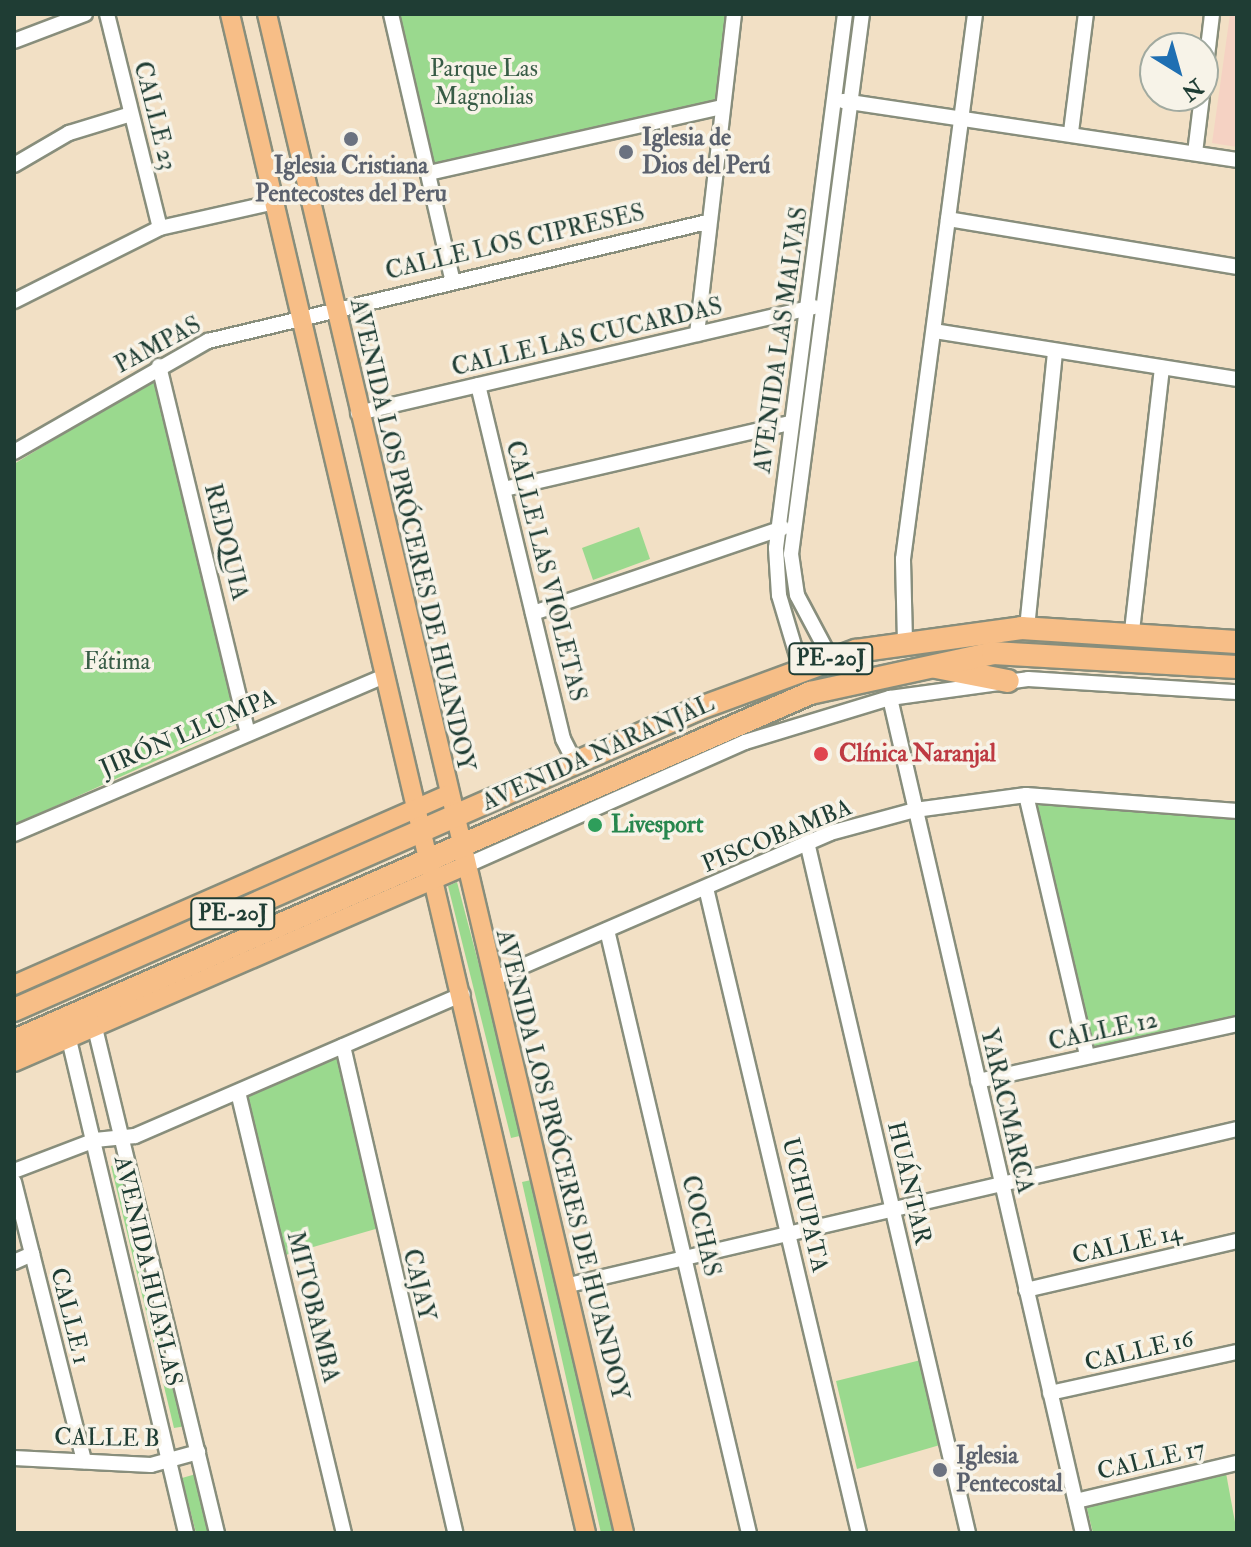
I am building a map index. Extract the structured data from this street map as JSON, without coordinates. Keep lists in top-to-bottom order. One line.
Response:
{"streets":{"highway":["PE-20J","AVENIDA NARANJAL"],"main road":["AVENIDA LOS PRÓCERES DE HUANDOY"],"street":["CALLE 23","CALLE LOS CIPRESES","CALLE LAS CUCARDAS","AVENIDA LAS MALVAS","PAMPAS","REDQUIA","CALLE LAS VIOLETAS","JIRÓN LLUMPA","PISCOBAMBA","CALLE 12","YARACMARCA","HUÁNTAR","UCHUPATA","COCHAS","CALLE 14","AVENIDA HUAYLAS","CAJAY","MITOBAMBA","CALLE 1","CALLE 16","CALLE B","CALLE 17"]},"crossings":[["CALLE LOS CIPRESES","PAMPAS"],["CALLE LOS CIPRESES","AVENIDA LOS PRÓCERES DE HUANDOY"],["CALLE LAS CUCARDAS","AVENIDA LAS MALVAS"],["CALLE LAS CUCARDAS","AVENIDA LOS PRÓCERES DE HUANDOY"],["CALLE LAS CUCARDAS","CALLE LAS VIOLETAS"],["AVENIDA LAS MALVAS","AVENIDA NARANJAL"],["PAMPAS","AVENIDA LOS PRÓCERES DE HUANDOY"],["PAMPAS","REDQUIA"],["AVENIDA LOS PRÓCERES DE HUANDOY","AVENIDA NARANJAL"],["AVENIDA LOS PRÓCERES DE HUANDOY","PISCOBAMBA"],["REDQUIA","JIRÓN LLUMPA"],["CALLE LAS VIOLETAS","AVENIDA NARANJAL"],["AVENIDA NARANJAL","YARACMARCA"],["AVENIDA NARANJAL","AVENIDA HUAYLAS"],["PISCOBAMBA","YARACMARCA"],["PISCOBAMBA","HUÁNTAR"],["PISCOBAMBA","UCHUPATA"],["PISCOBAMBA","COCHAS"],["CALLE 12","YARACMARCA"],["YARACMARCA","CALLE 14"],["YARACMARCA","CALLE 16"],["YARACMARCA","CALLE 17"],["AVENIDA HUAYLAS","CALLE B"],["CALLE 1","CALLE B"]],"parks":["Parque Las Magnolias","Fátima"],"places":["Iglesia Cristiana Pentecostes del Peru","Iglesia de Dios del Perú","Clínica Naranjal","Livesport","Iglesia Pentecostal"],"north":"bottom right"}
